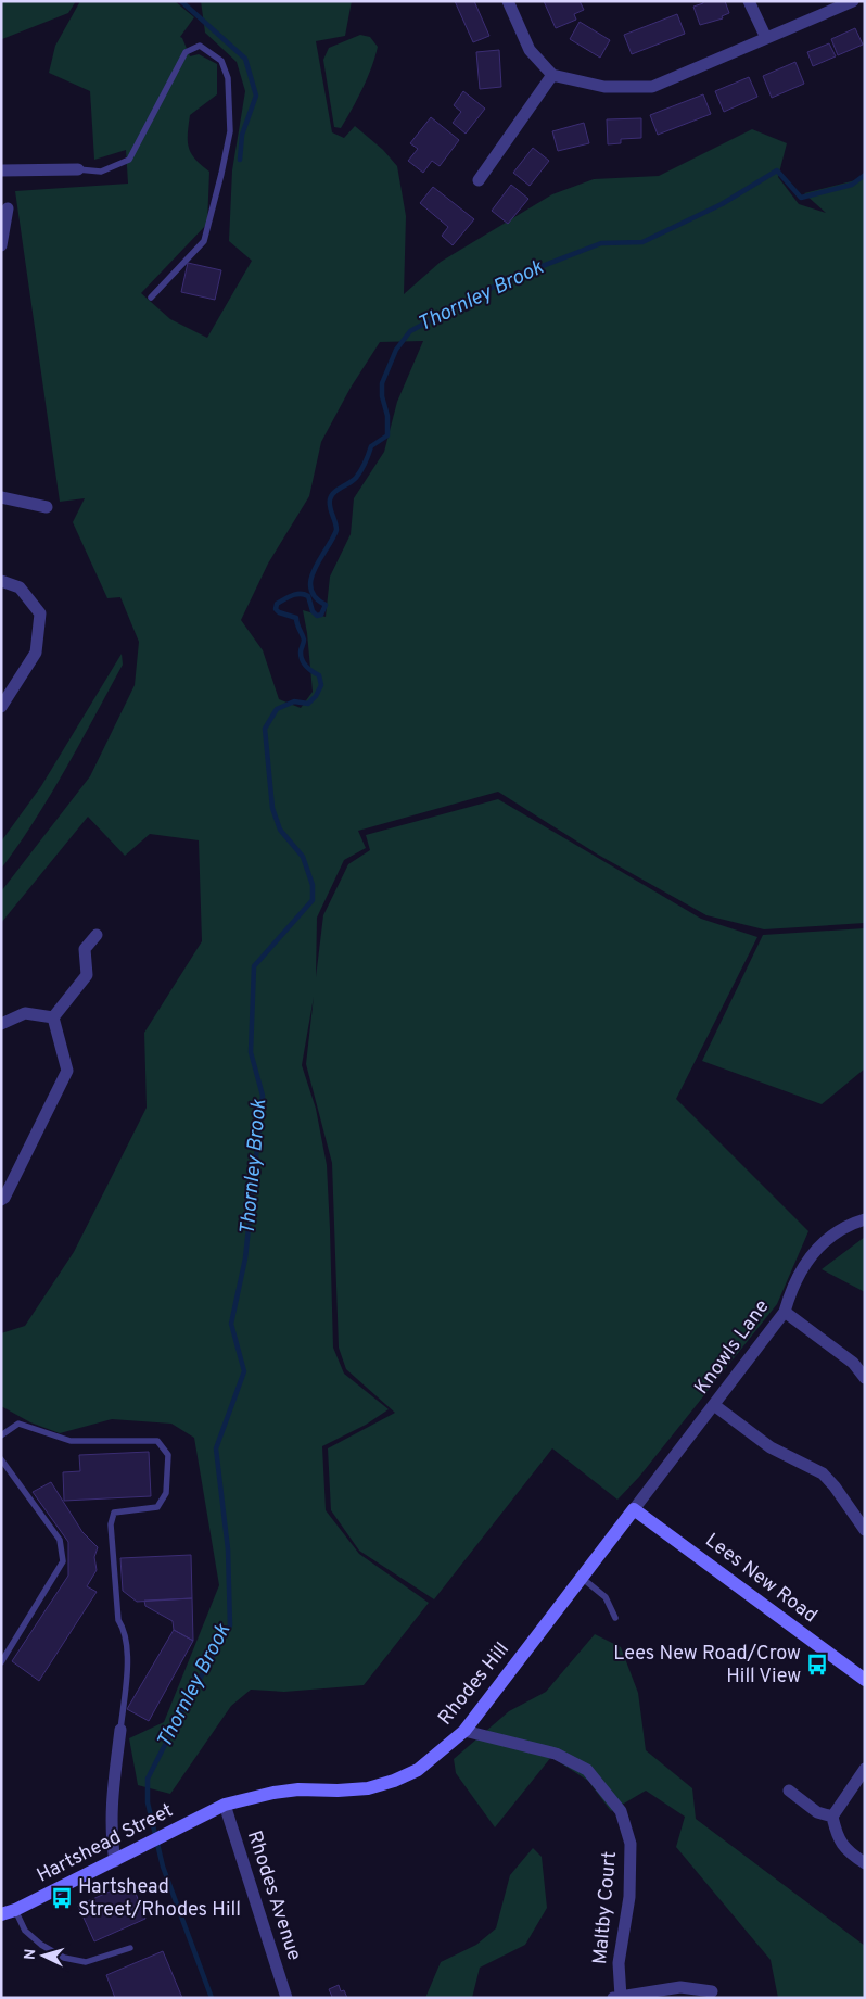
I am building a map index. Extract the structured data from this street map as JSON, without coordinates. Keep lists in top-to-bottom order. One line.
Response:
{"streets":{"street":["Knowls Lane","Lees New Road","Rhodes Hill","Hartshead Street","Rhodes Avenue","Maltby Court"]},"crossings":[["Knowls Lane","Lees New Road"],["Knowls Lane","Rhodes Hill"],["Lees New Road","Rhodes Hill"],["Rhodes Hill","Hartshead Street"],["Rhodes Hill","Rhodes Avenue"],["Rhodes Hill","Maltby Court"],["Hartshead Street","Rhodes Avenue"]],"water":["Thornley Brook"],"places":{"bus stop":["Lees New Road/Crow Hill View","Hartshead Street/Rhodes Hill"]},"north":"left"}
